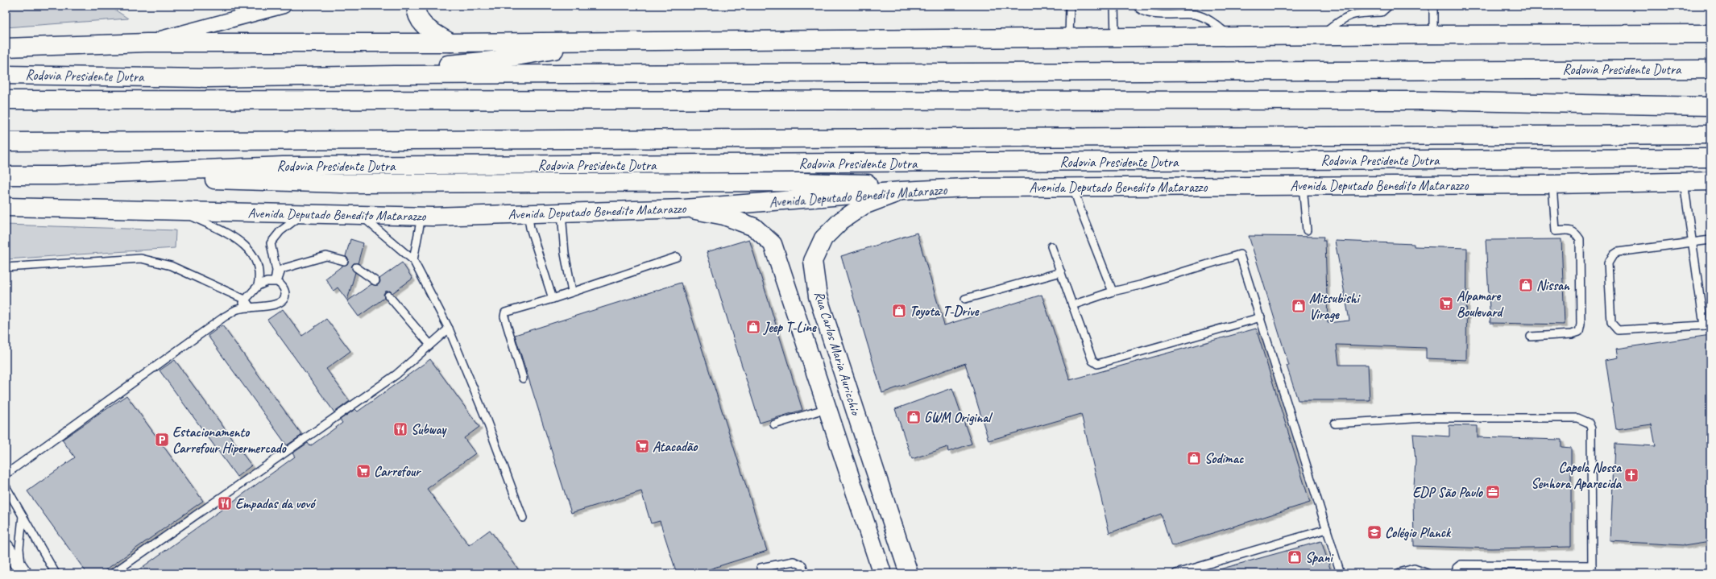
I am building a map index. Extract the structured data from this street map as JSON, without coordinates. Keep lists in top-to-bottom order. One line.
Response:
{"streets":{"main road":["Rodovia Presidente Dutra","Avenida Deputado Benedito Matarazzo","Rua Carlos Maria Auricchio"]},"crossings":[["Avenida Deputado Benedito Matarazzo","Rua Carlos Maria Auricchio"]],"places":{"shop":["Nissan","Mitsubishi Virage","Toyota T-Drive","Jeep T-Line","GWM Original","Sodimac","Spani"],"supermarket":["Alpamare Boulevard","Atacadão","Carrefour"],"restaurant":["Subway","Empadas da vovó"],"parking":["Estacionamento Carrefour Hipermercado"],"church":["Capela Nossa Senhora Aparecida"],"office":["EDP São Paulo"],"school or university":["Colégio Planck"]}}
